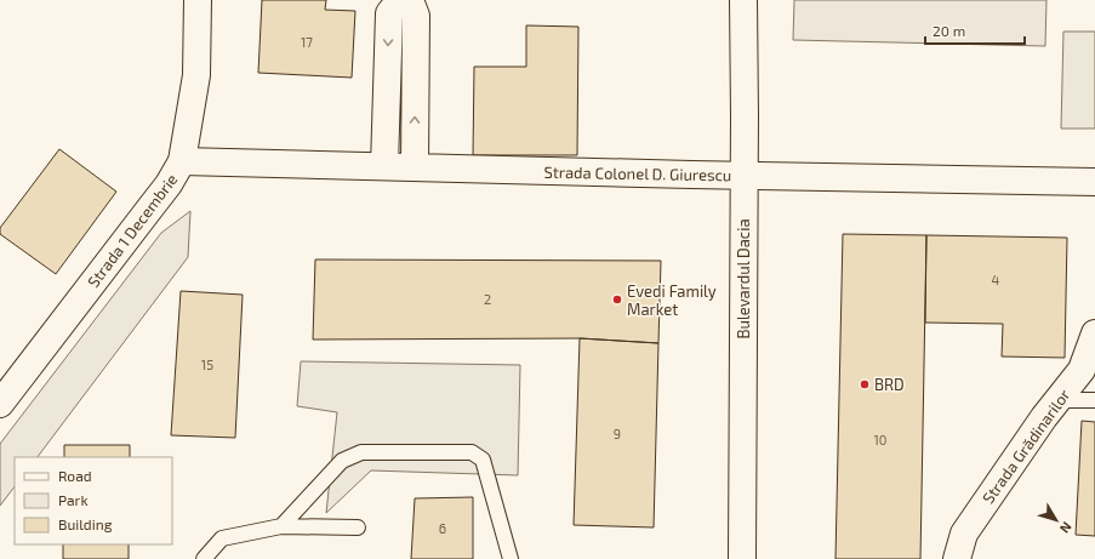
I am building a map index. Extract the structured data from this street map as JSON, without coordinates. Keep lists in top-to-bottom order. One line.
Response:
{"streets":{"street":["Strada Colonel D. Giurescu","Strada 1 Decembrie","Bulevardul Dacia","Strada Grădinarilor"]},"crossings":[["Strada Colonel D. Giurescu","Strada 1 Decembrie"],["Strada Colonel D. Giurescu","Bulevardul Dacia"]],"places":["Evedi Family Market","BRD"],"house_numbers":["17","4","2","15","9","10","6"],"legend":["Road","Park","Building"],"scale_bar":"20 m","north":"bottom right"}
